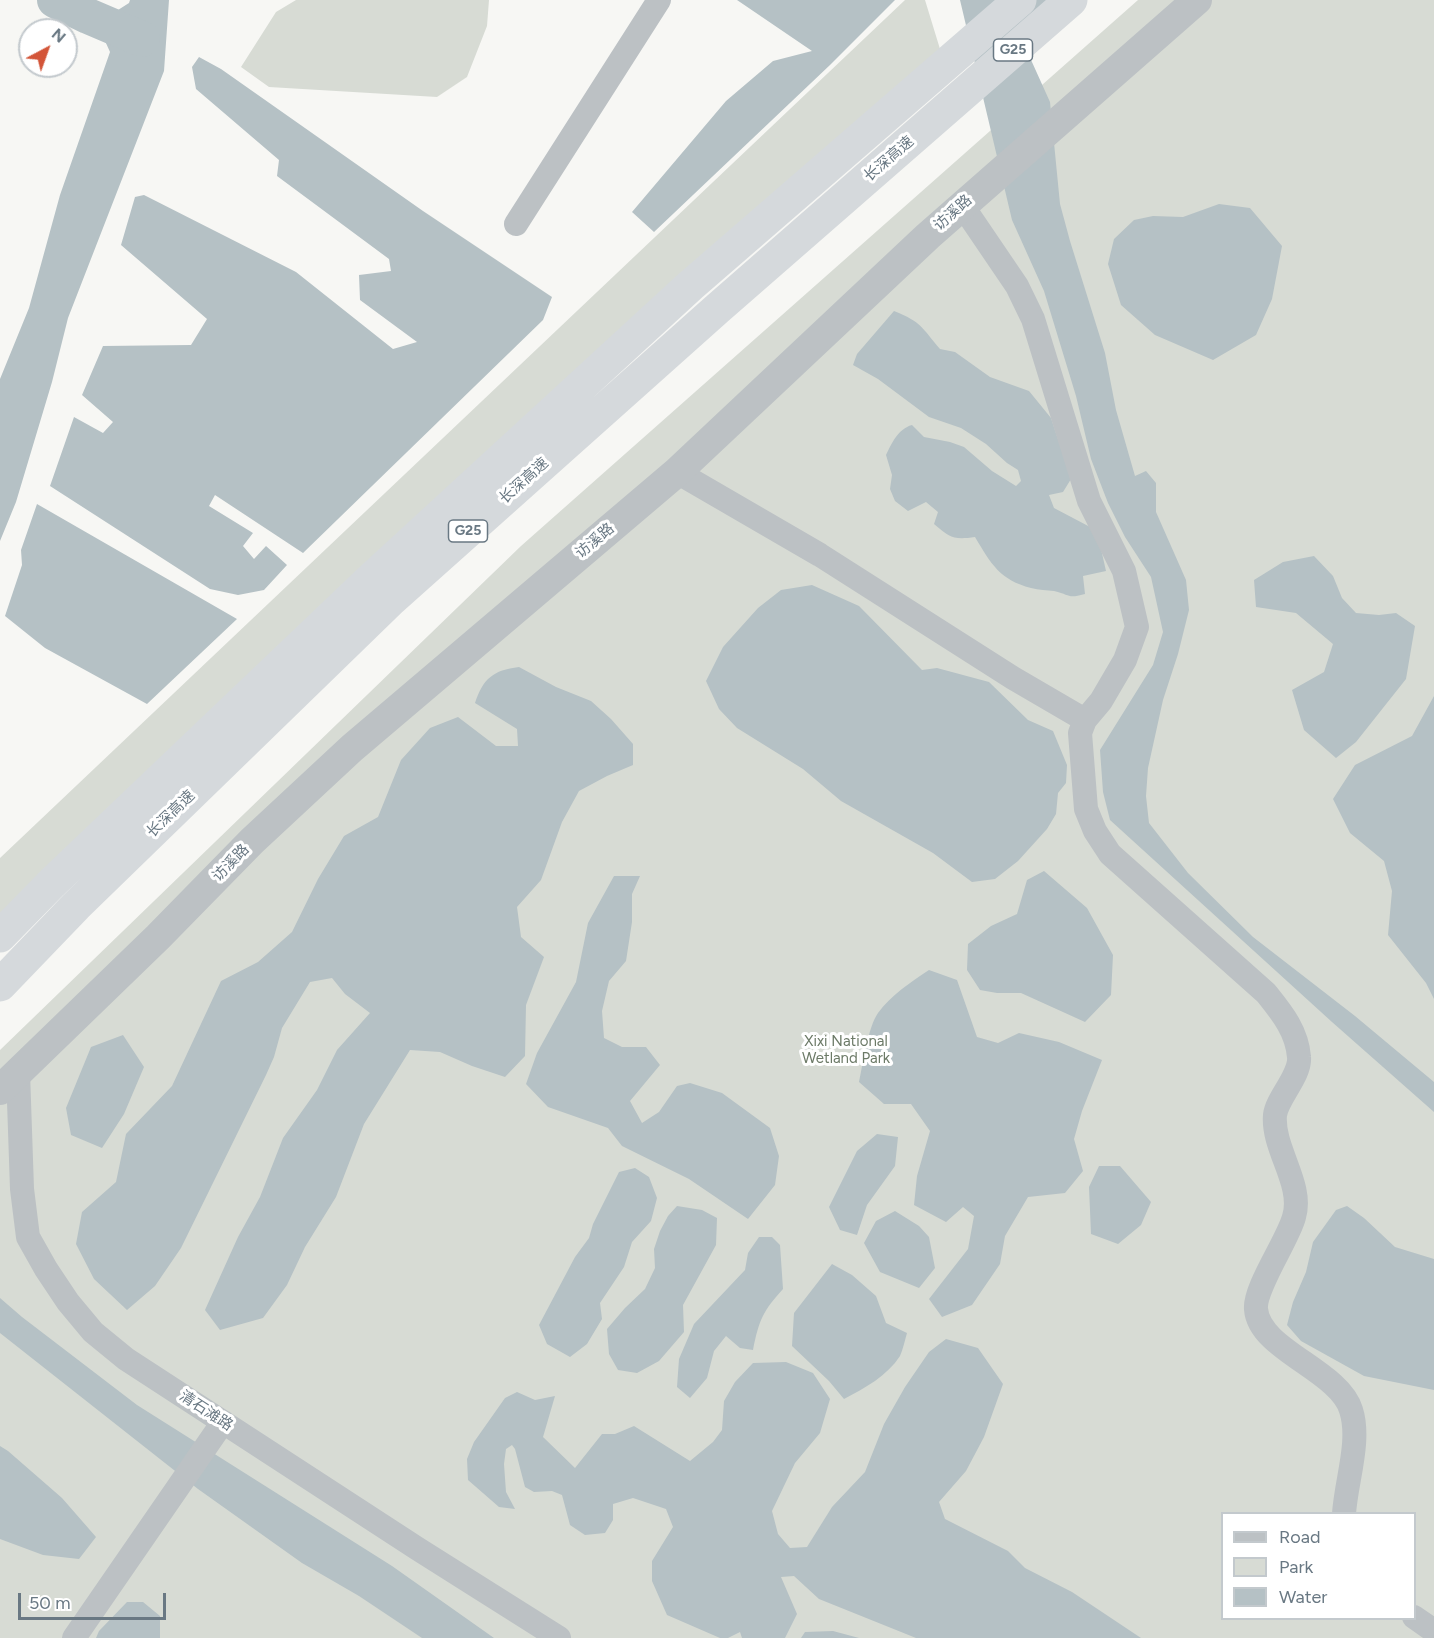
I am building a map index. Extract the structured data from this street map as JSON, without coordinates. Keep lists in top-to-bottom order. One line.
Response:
{"streets":{"highway":["G25","长深高速"],"street":["访溪路","清石滩路"]},"crossings":[["访溪路","清石滩路"]],"parks":["Xixi National Wetland Park"],"legend":["Road","Park","Water"],"scale_bar":"50 m","north":"top right"}
